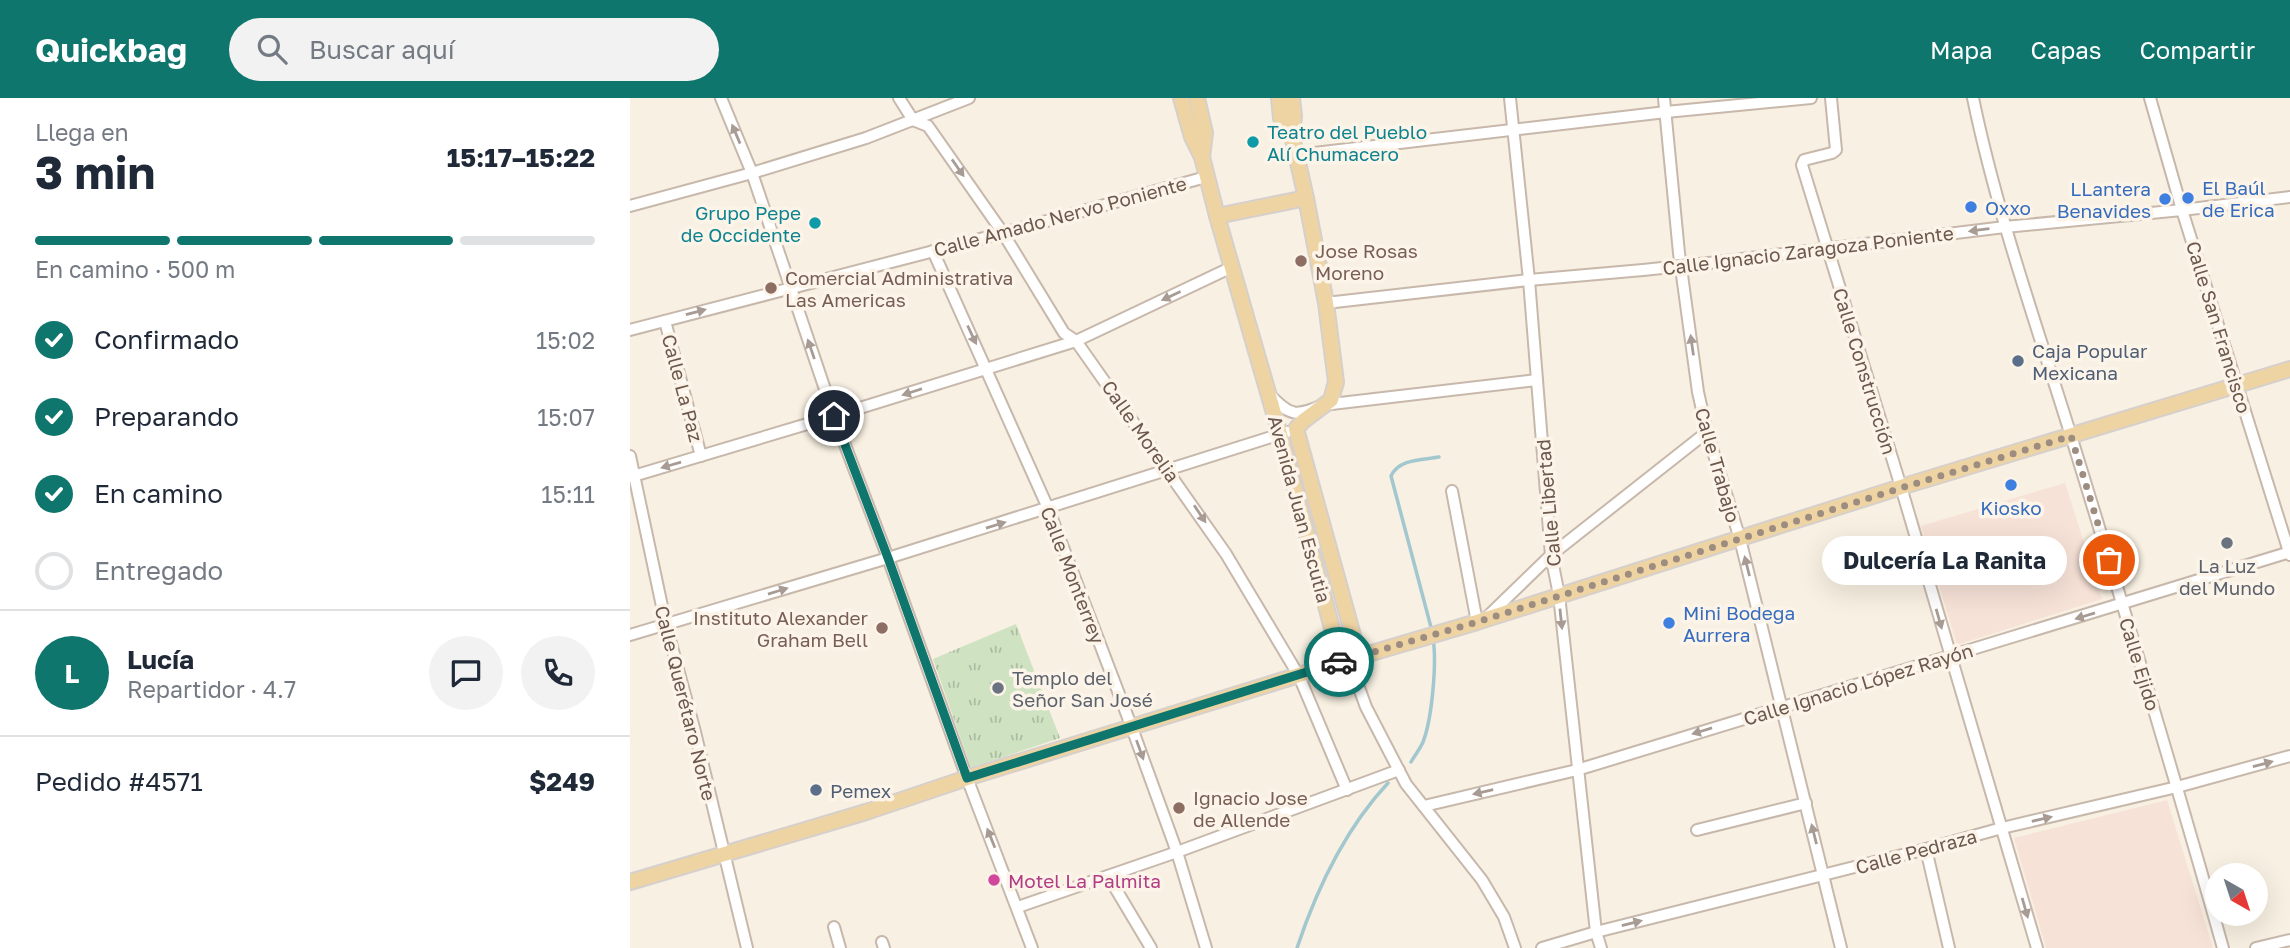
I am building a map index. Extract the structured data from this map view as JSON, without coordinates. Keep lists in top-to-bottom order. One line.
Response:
{"streets":{"main road":["Avenida Juan Escutia"],"street":["Calle Amado Nervo Poniente","Calle Ignacio Zaragoza Poniente","Calle San Francisco","Calle Construcción","Calle La Paz","Calle Morelia","Calle Trabajo","Calle Libertad","Calle Monterrey","Calle Ejido","Calle Ignacio López Rayón","Calle Querétaro Norte","Calle Pedraza"]},"crossings":[["Calle Amado Nervo Poniente","Calle La Paz"],["Calle Amado Nervo Poniente","Calle Morelia"],["Calle Amado Nervo Poniente","Avenida Juan Escutia"],["Calle Amado Nervo Poniente","Calle Monterrey"],["Calle Ignacio Zaragoza Poniente","Calle San Francisco"],["Calle Ignacio Zaragoza Poniente","Calle Construcción"],["Calle Ignacio Zaragoza Poniente","Calle Libertad"],["Calle Ignacio Zaragoza Poniente","Avenida Juan Escutia"],["Calle Ignacio Zaragoza Poniente","Calle Ejido"],["Calle San Francisco","Calle Ignacio López Rayón"],["Calle Construcción","Calle Ignacio López Rayón"],["Calle Construcción","Calle Pedraza"],["Calle Trabajo","Calle Ignacio López Rayón"],["Calle Trabajo","Calle Pedraza"],["Calle Libertad","Calle Ignacio López Rayón"],["Calle Libertad","Calle Pedraza"],["Calle Ejido","Calle Ignacio López Rayón"],["Calle Ejido","Calle Pedraza"]],"one_way":["Calle Morelia","Calle Trabajo","Calle Ignacio López Rayón","Calle Pedraza"],"places":["Teatro del Pueblo Alí Chumacero","El Baúl de Erica","LLantera Benavides","Oxxo","Grupo Pepe de Occidente","Jose Rosas Moreno","Comercial Administrativa Las Americas","Caja Popular Mexicana","Kiosko","La Luz del Mundo","Dulcería La Ranita","Mini Bodega Aurrera","Instituto Alexander Graham Bell","Templo del Señor San José","Pemex","Ignacio Jose de Allende","Motel La Palmita"],"north":"bottom right","page":{"header":"Quickbag","search":"Buscar aquí","nav":["Mapa","Capas","Compartir"],"heading":["3 min","Llega en","15:17–15:22"],"panel":["Lucía","Repartidor · 4.7","Pedido #4571","$249"],"bar":"En camino · 500 m","list":[["Confirmado","15:02"],["Preparando","15:07"],["En camino","15:11"],"Entregado"],"bubble":"Dulcería La Ranita","round":"L"}}
